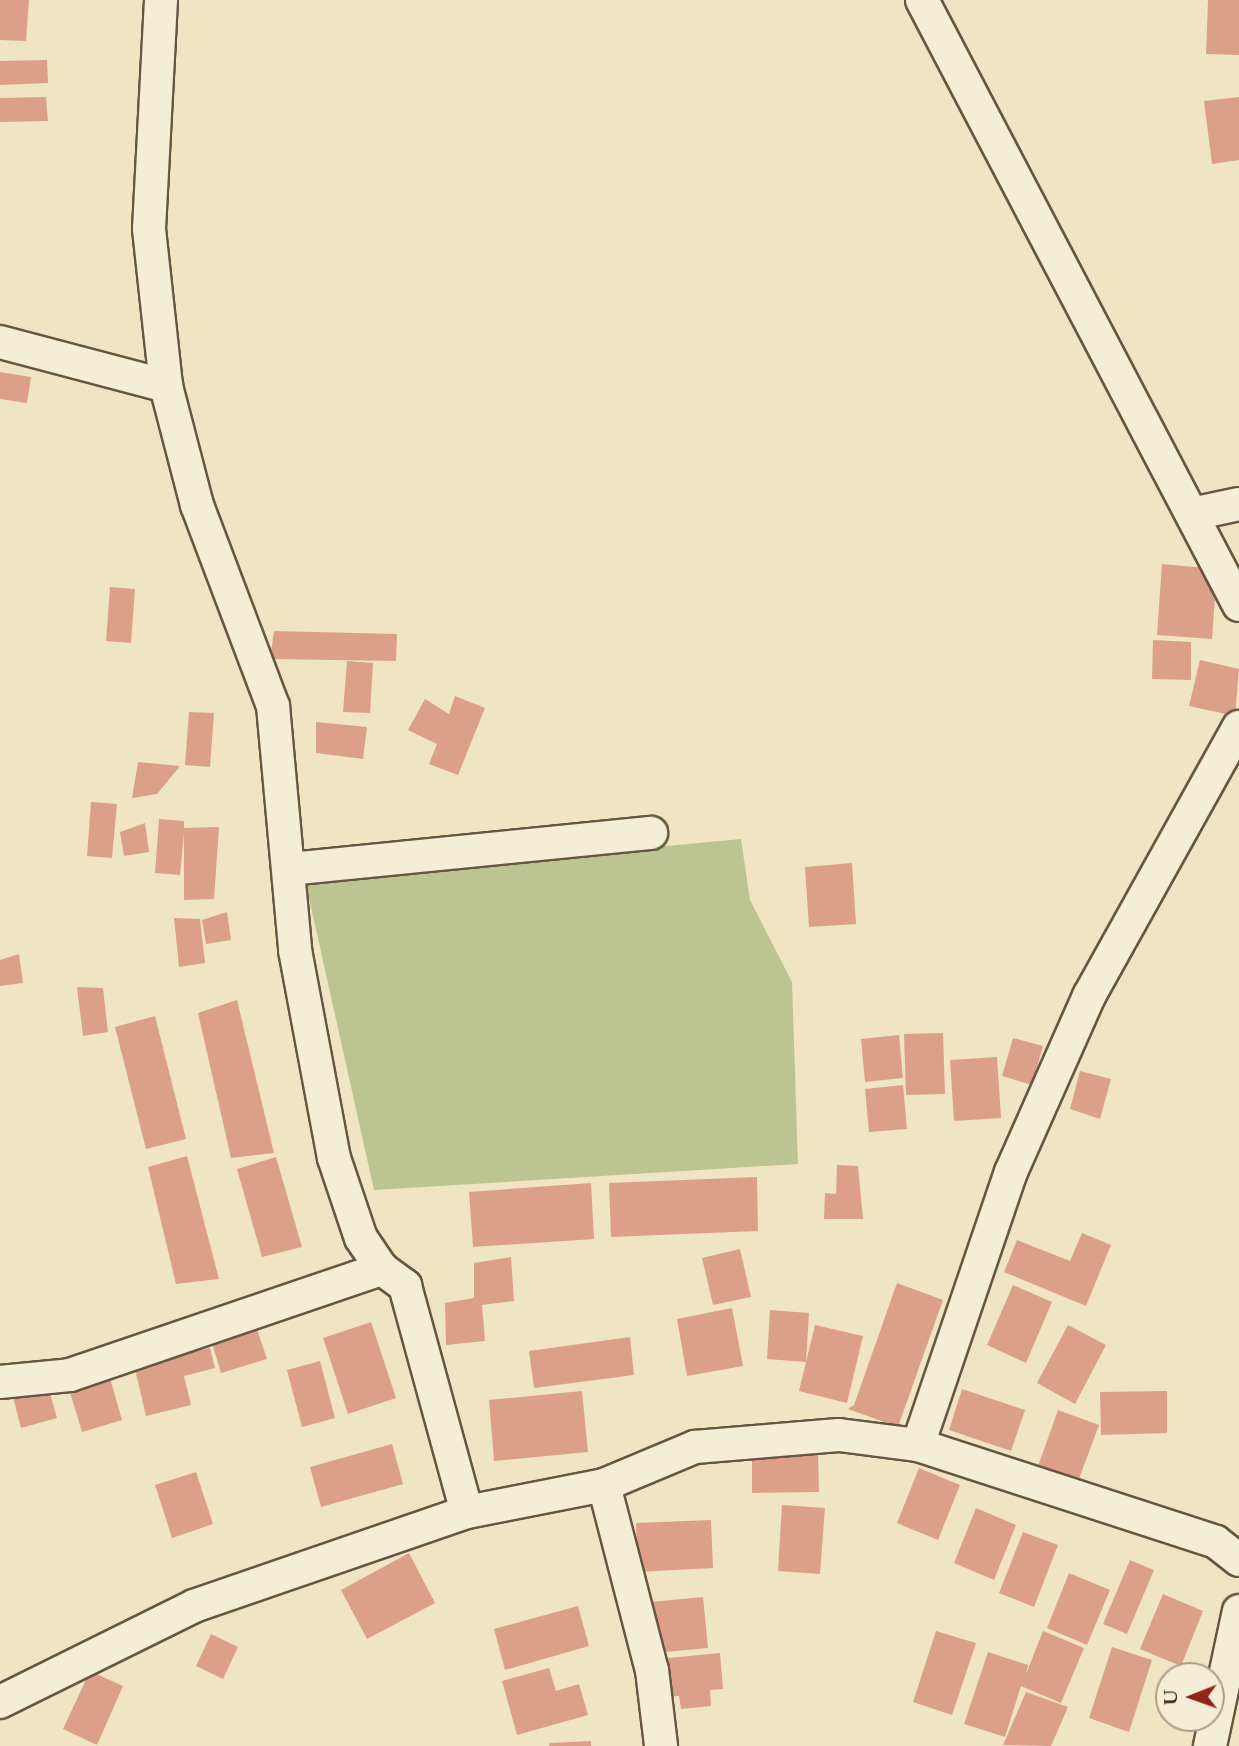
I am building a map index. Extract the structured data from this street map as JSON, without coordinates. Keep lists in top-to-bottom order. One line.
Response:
{"north":"left"}
